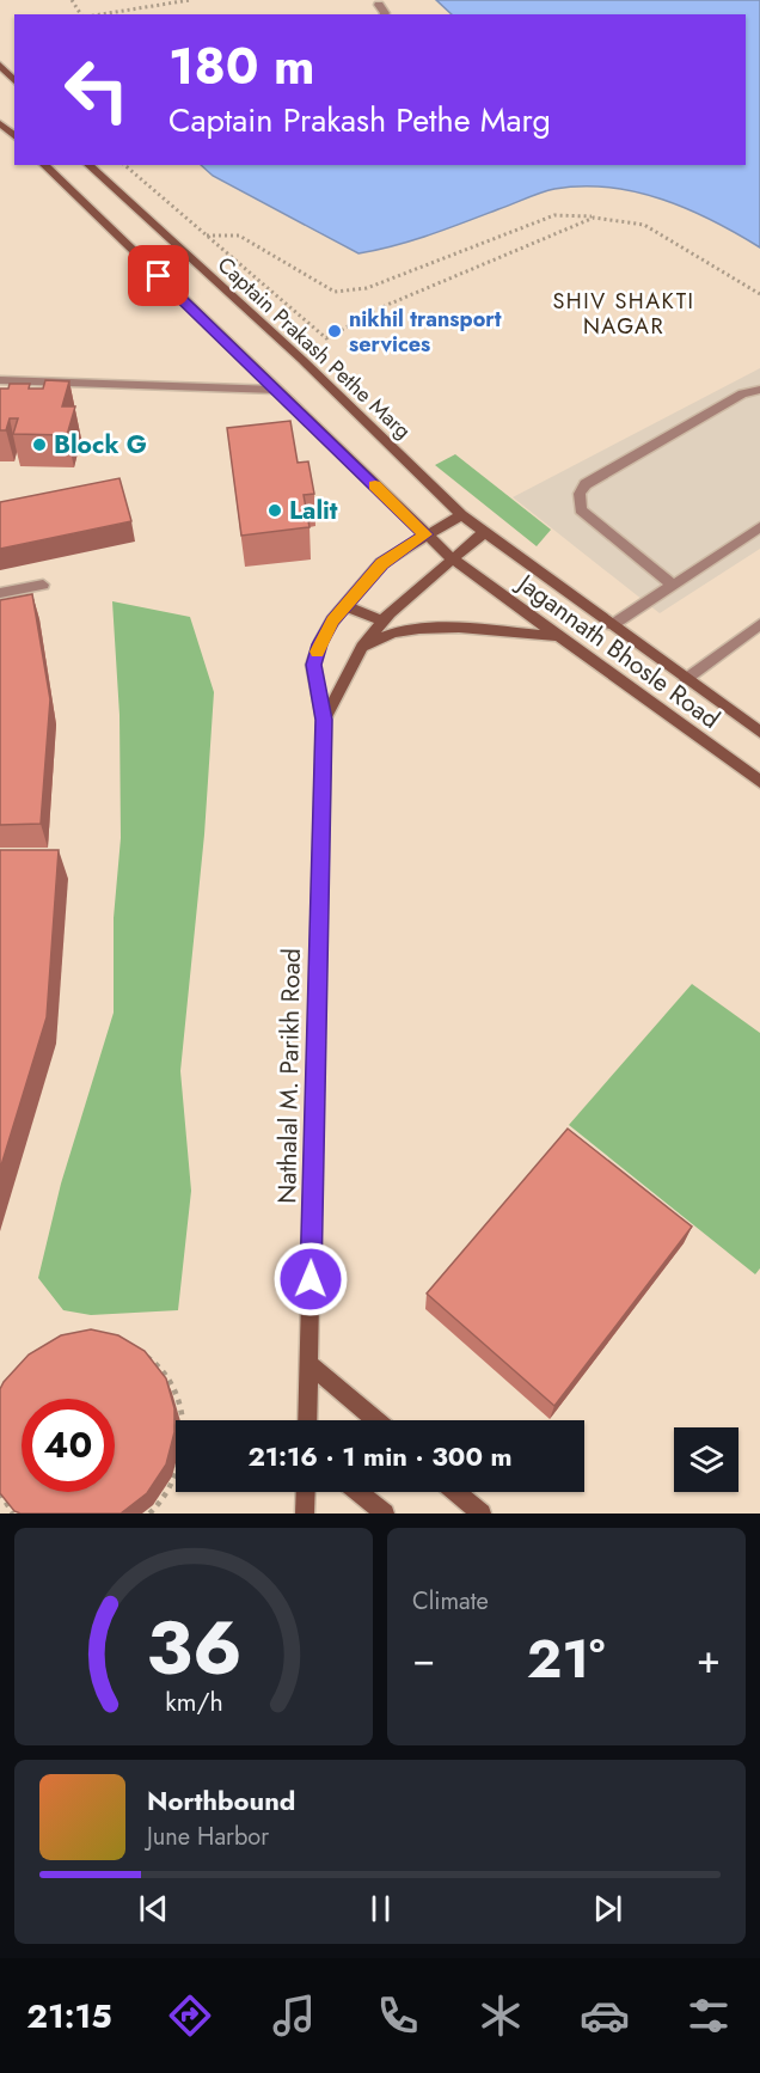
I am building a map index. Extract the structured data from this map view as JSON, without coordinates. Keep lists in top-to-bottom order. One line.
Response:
{"streets":{"main road":["Captain Prakash Pethe Marg","Jagannath Bhosle Road","Nathalal M. Parikh Road"]},"crossings":[["Captain Prakash Pethe Marg","Nathalal M. Parikh Road"],["Jagannath Bhosle Road","Nathalal M. Parikh Road"]],"districts":["SHIV SHAKTI NAGAR"],"places":["nikhil transport services","Block G","Lalit"],"page":{"turn":["180 m","Captain Prakash Pethe Marg"],"limit":"40","trip":"21:16 · 1 min · 300 m","tile":"Climate","heat":["−","21°","+"],"song":["Northbound","June Harbor"],"tabs":"21:15","gauge":["36","km/h"]}}
